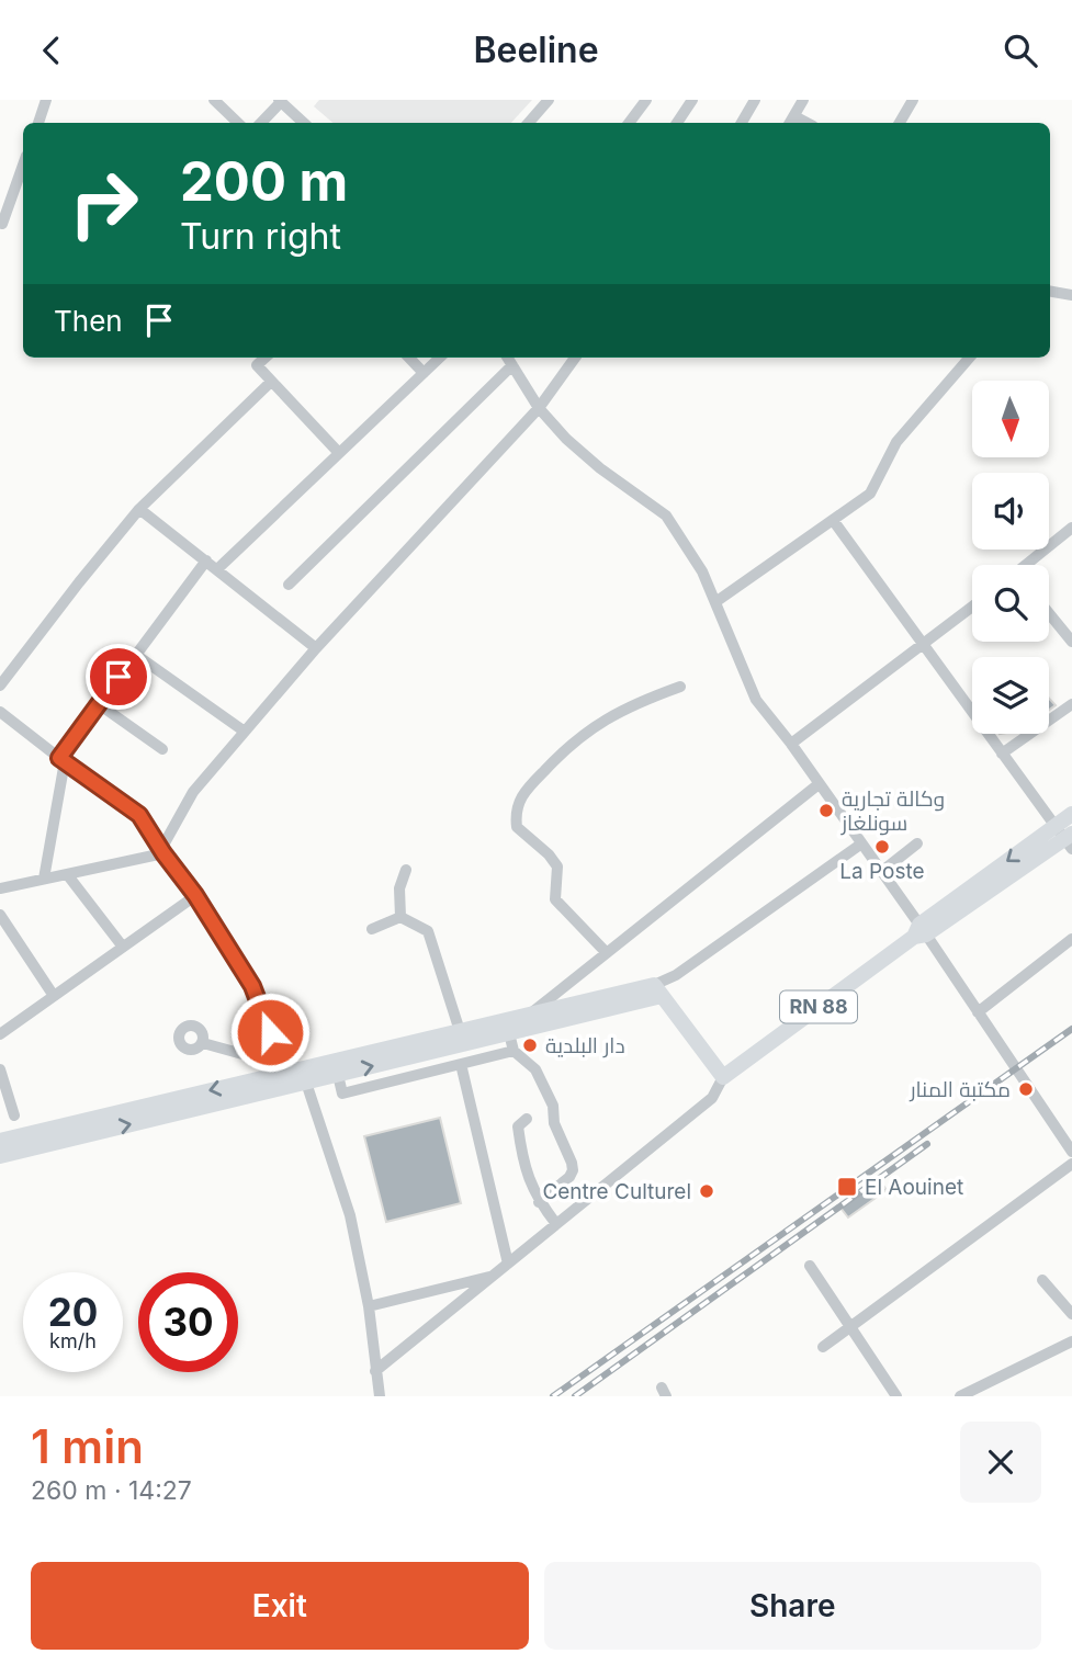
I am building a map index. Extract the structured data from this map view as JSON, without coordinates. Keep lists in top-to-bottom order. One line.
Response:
{"streets":{"main road":["RN 88"]},"places":{"other":["وكالة تجارية سونلغاز","La Poste","دار البلدية","مكتبة المنار","Centre Culturel"],"transit":["El Aouinet"]},"north":"bottom","page":{"header":"Beeline","turn":["200 m","Turn right"],"then":"Then","speed":"20 km/h","limit":"30","heading":["1 min","260 m · 14:27"],"buttons":["Exit","Share"]}}
